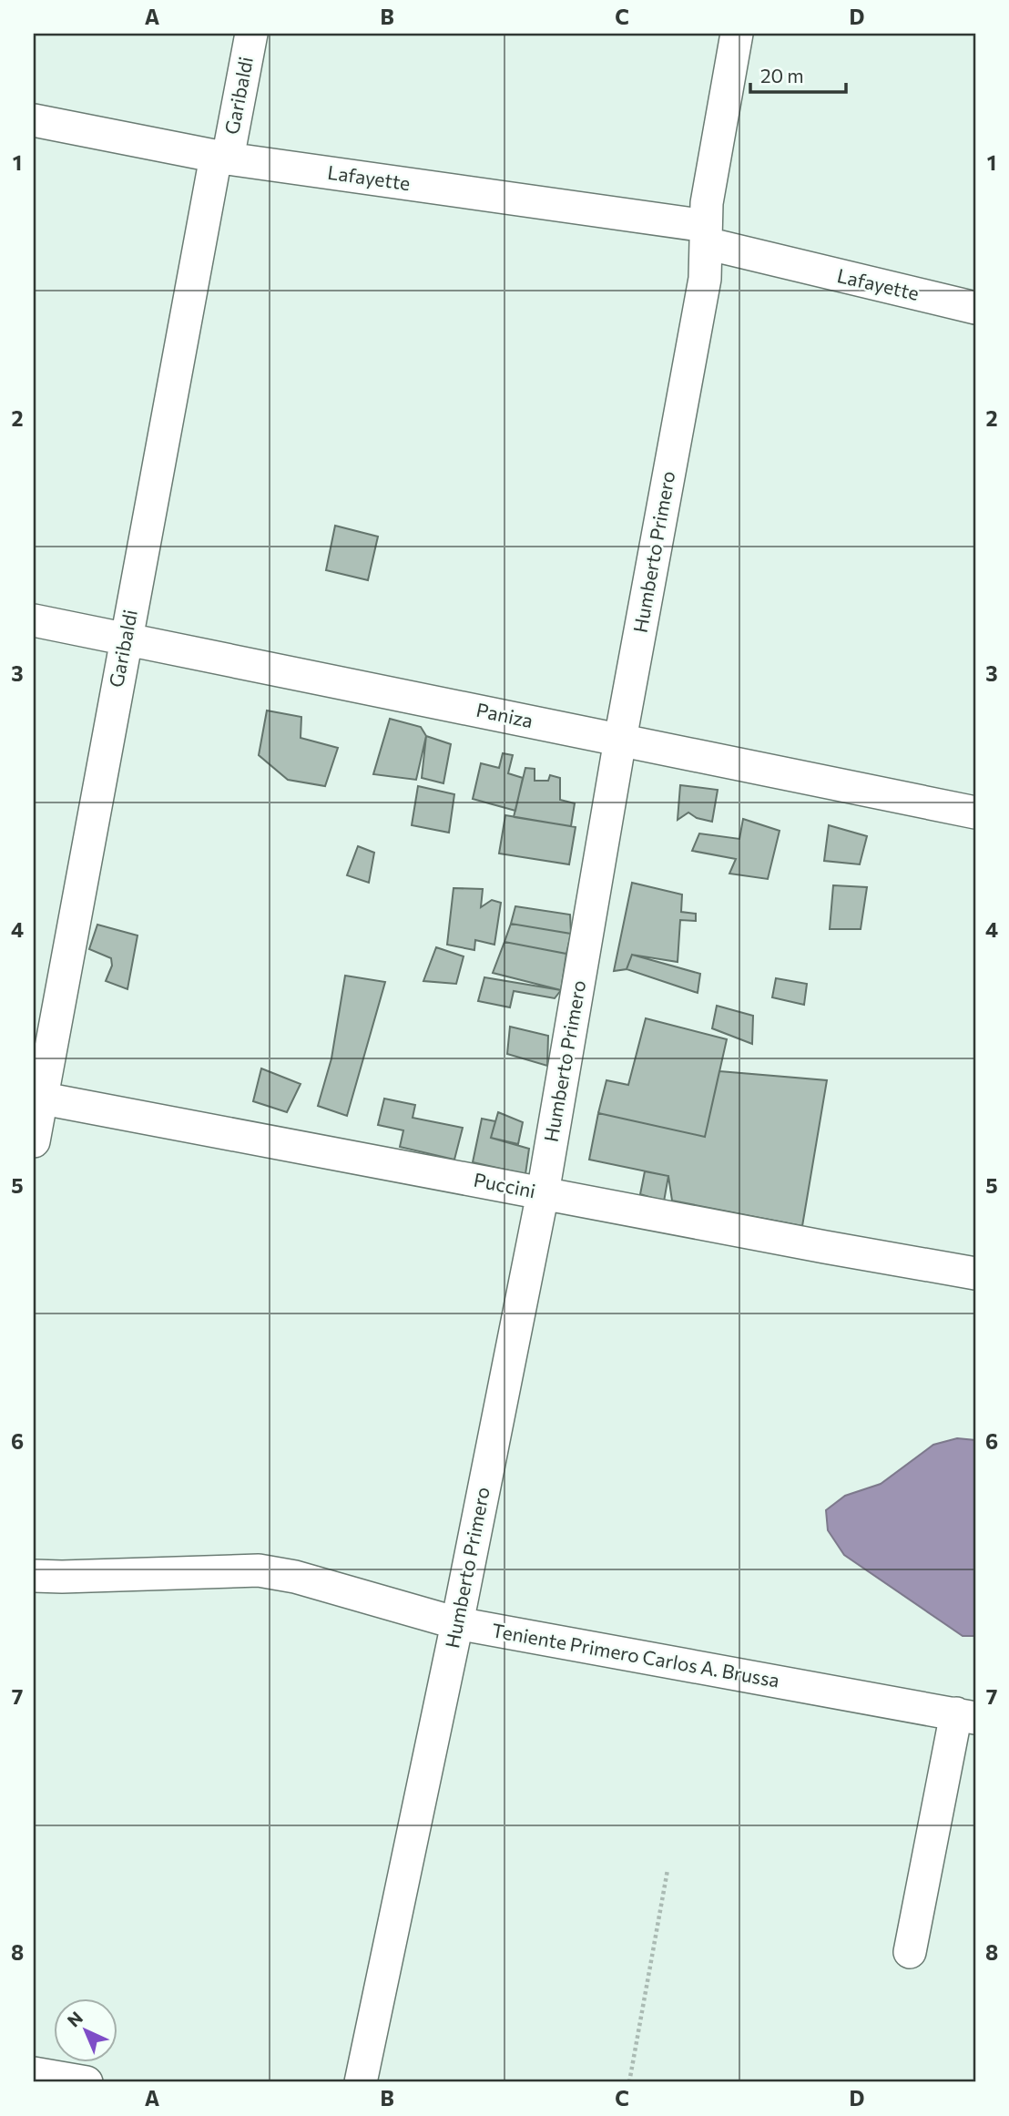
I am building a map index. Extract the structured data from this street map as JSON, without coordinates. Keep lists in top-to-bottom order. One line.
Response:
{"streets":{"street":["Garibaldi","Lafayette","Humberto Primero","Paniza","Puccini","Teniente Primero Carlos A. Brussa"]},"crossings":[["Garibaldi","Lafayette"],["Garibaldi","Paniza"],["Garibaldi","Puccini"],["Lafayette","Humberto Primero"],["Humberto Primero","Paniza"],["Humberto Primero","Puccini"],["Humberto Primero","Teniente Primero Carlos A. Brussa"]],"scale_bar":"20 m","north":"top left","grid":{"columns":["A","B","C","D"],"rows":["1","2","3","4","5","6","7","8"]}}
